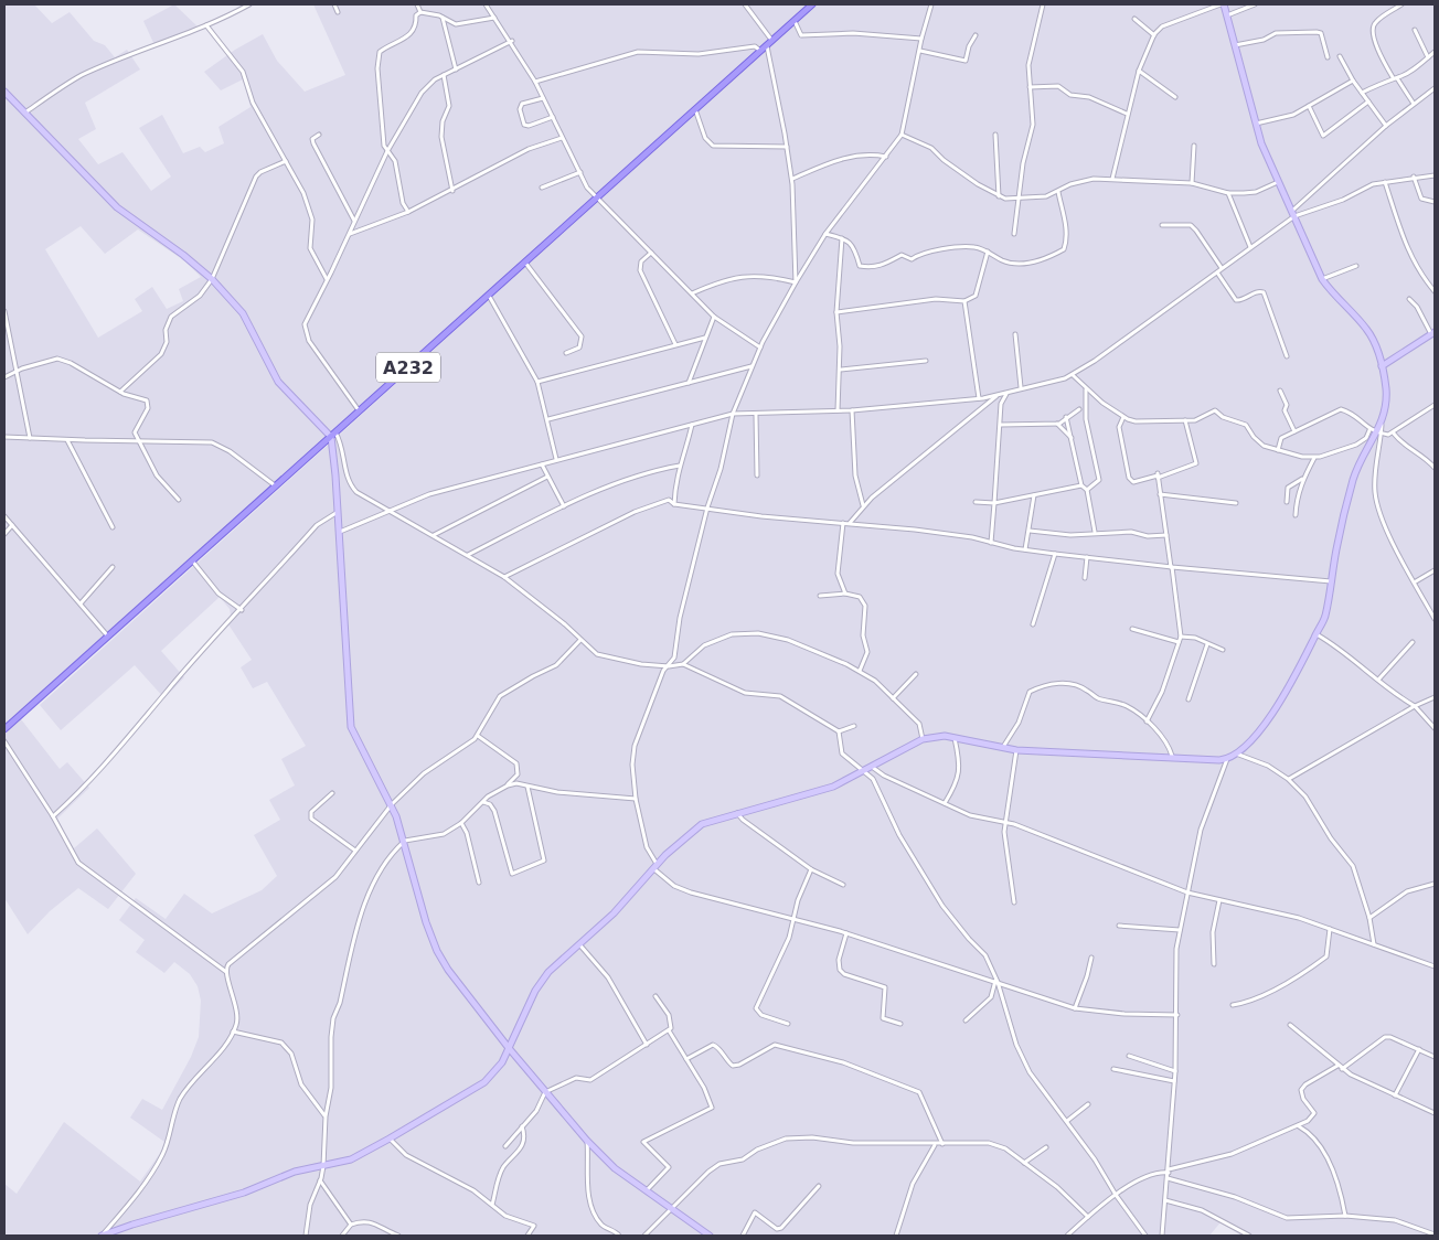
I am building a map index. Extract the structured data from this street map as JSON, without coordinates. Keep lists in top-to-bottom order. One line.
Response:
{"streets":{"main road":["A232"]}}
